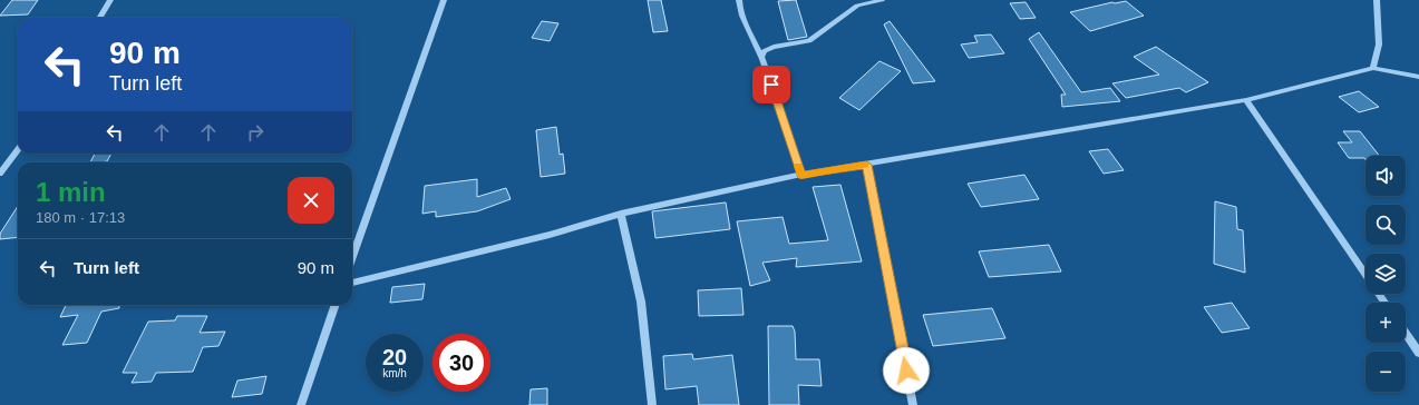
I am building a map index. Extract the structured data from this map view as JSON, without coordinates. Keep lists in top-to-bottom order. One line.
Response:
{"page":{"turn":["90 m","Turn left"],"map_buttons":["+","−"],"heading":["1 min","180 m · 17:13"],"list":[{"name":"Turn left","value":"90 m"}],"speed":"20 km/h","limit":"30"}}
